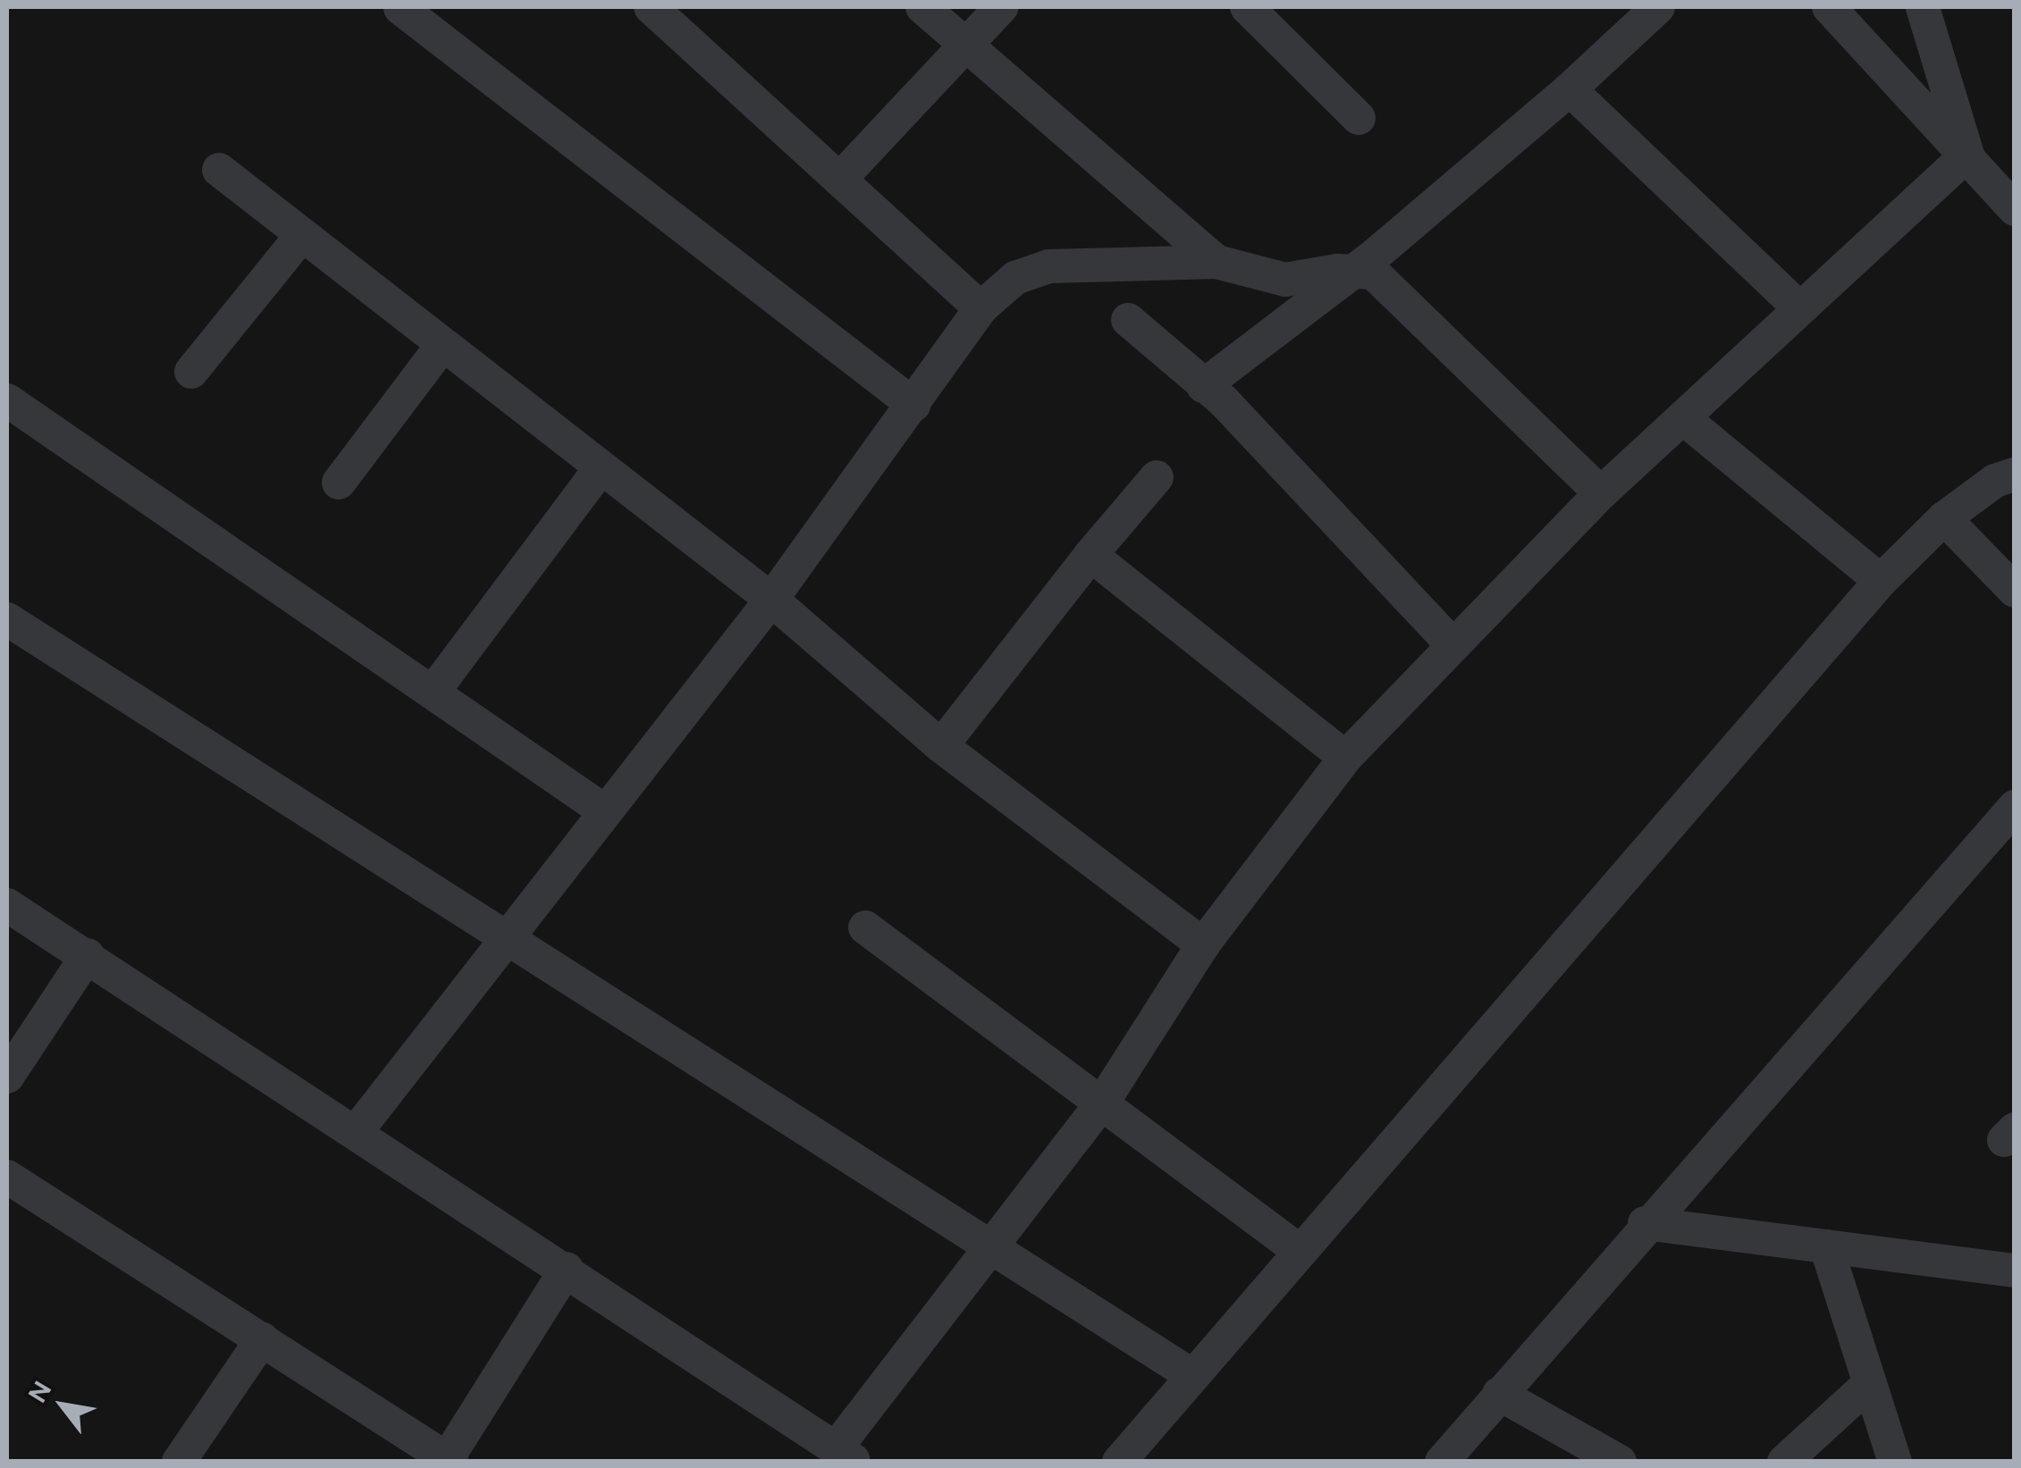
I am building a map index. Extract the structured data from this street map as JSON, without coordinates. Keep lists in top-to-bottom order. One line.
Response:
{"north":"top left"}
